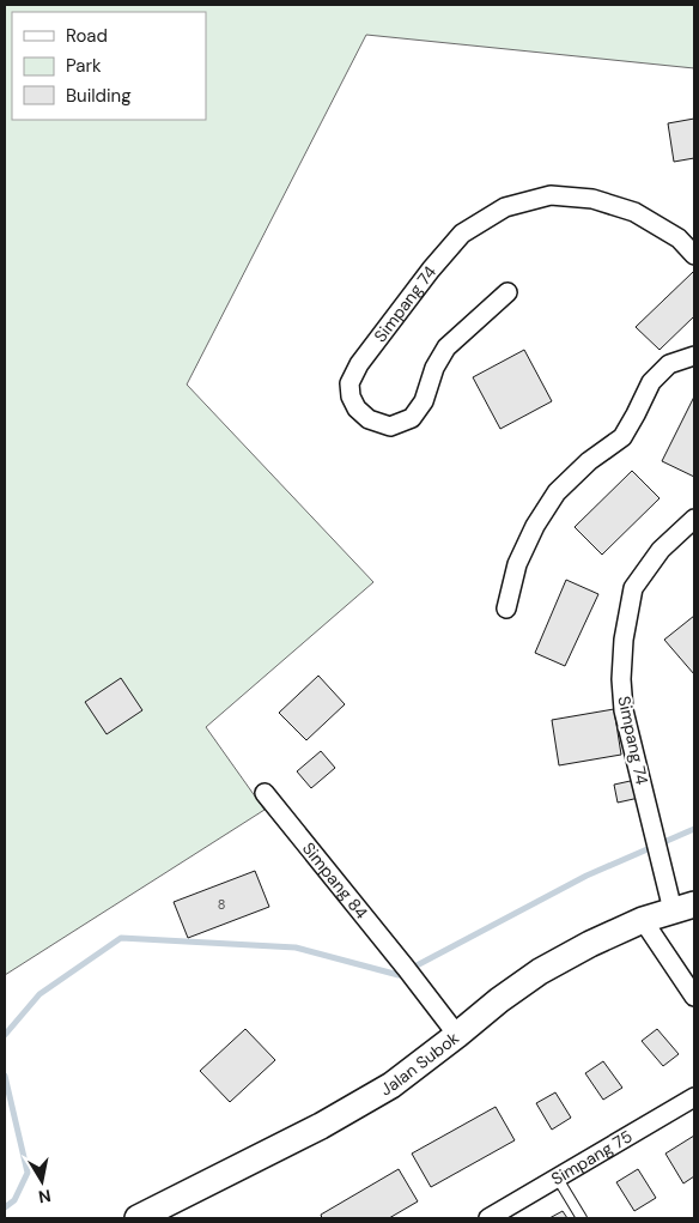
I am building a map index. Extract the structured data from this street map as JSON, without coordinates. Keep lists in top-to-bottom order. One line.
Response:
{"streets":{"main road":["Jalan Subok"],"street":["Simpang 74","Simpang 84","Simpang 75"]},"crossings":[["Simpang 74","Jalan Subok"],["Simpang 84","Jalan Subok"]],"house_numbers":["8"],"legend":["Road","Park","Building"],"north":"bottom"}
